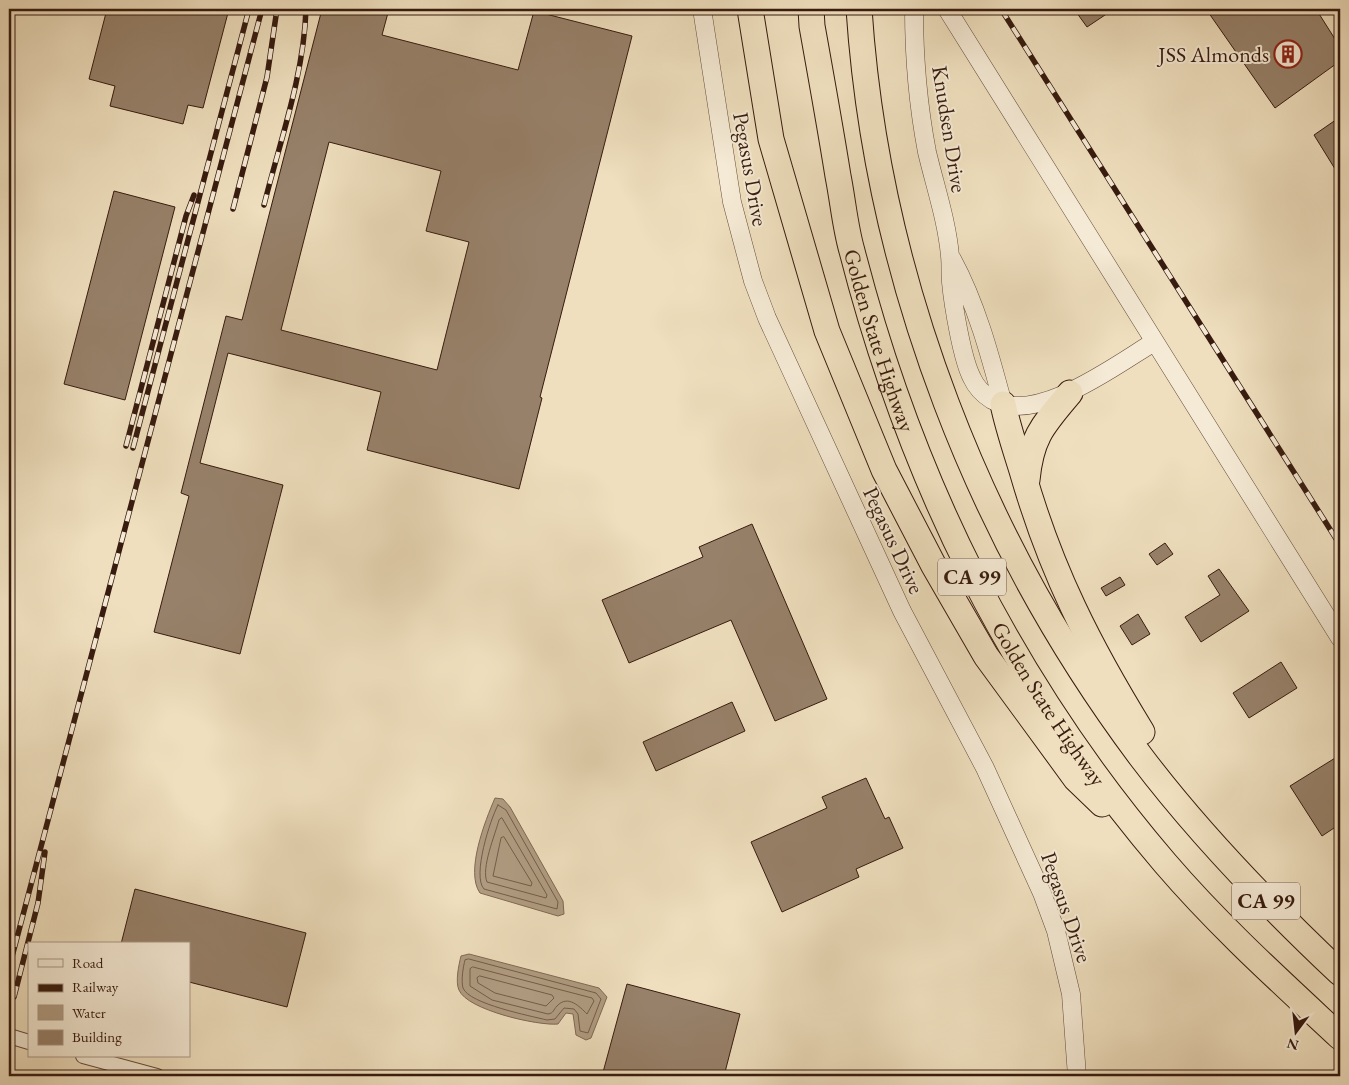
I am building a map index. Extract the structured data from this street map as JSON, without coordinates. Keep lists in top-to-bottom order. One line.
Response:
{"streets":{"highway":["Golden State Highway","CA 99"],"street":["Knudsen Drive","Pegasus Drive"]},"places":{"building":["JSS Almonds"]},"legend":["Road","Railway","Water","Building"],"north":"bottom"}
